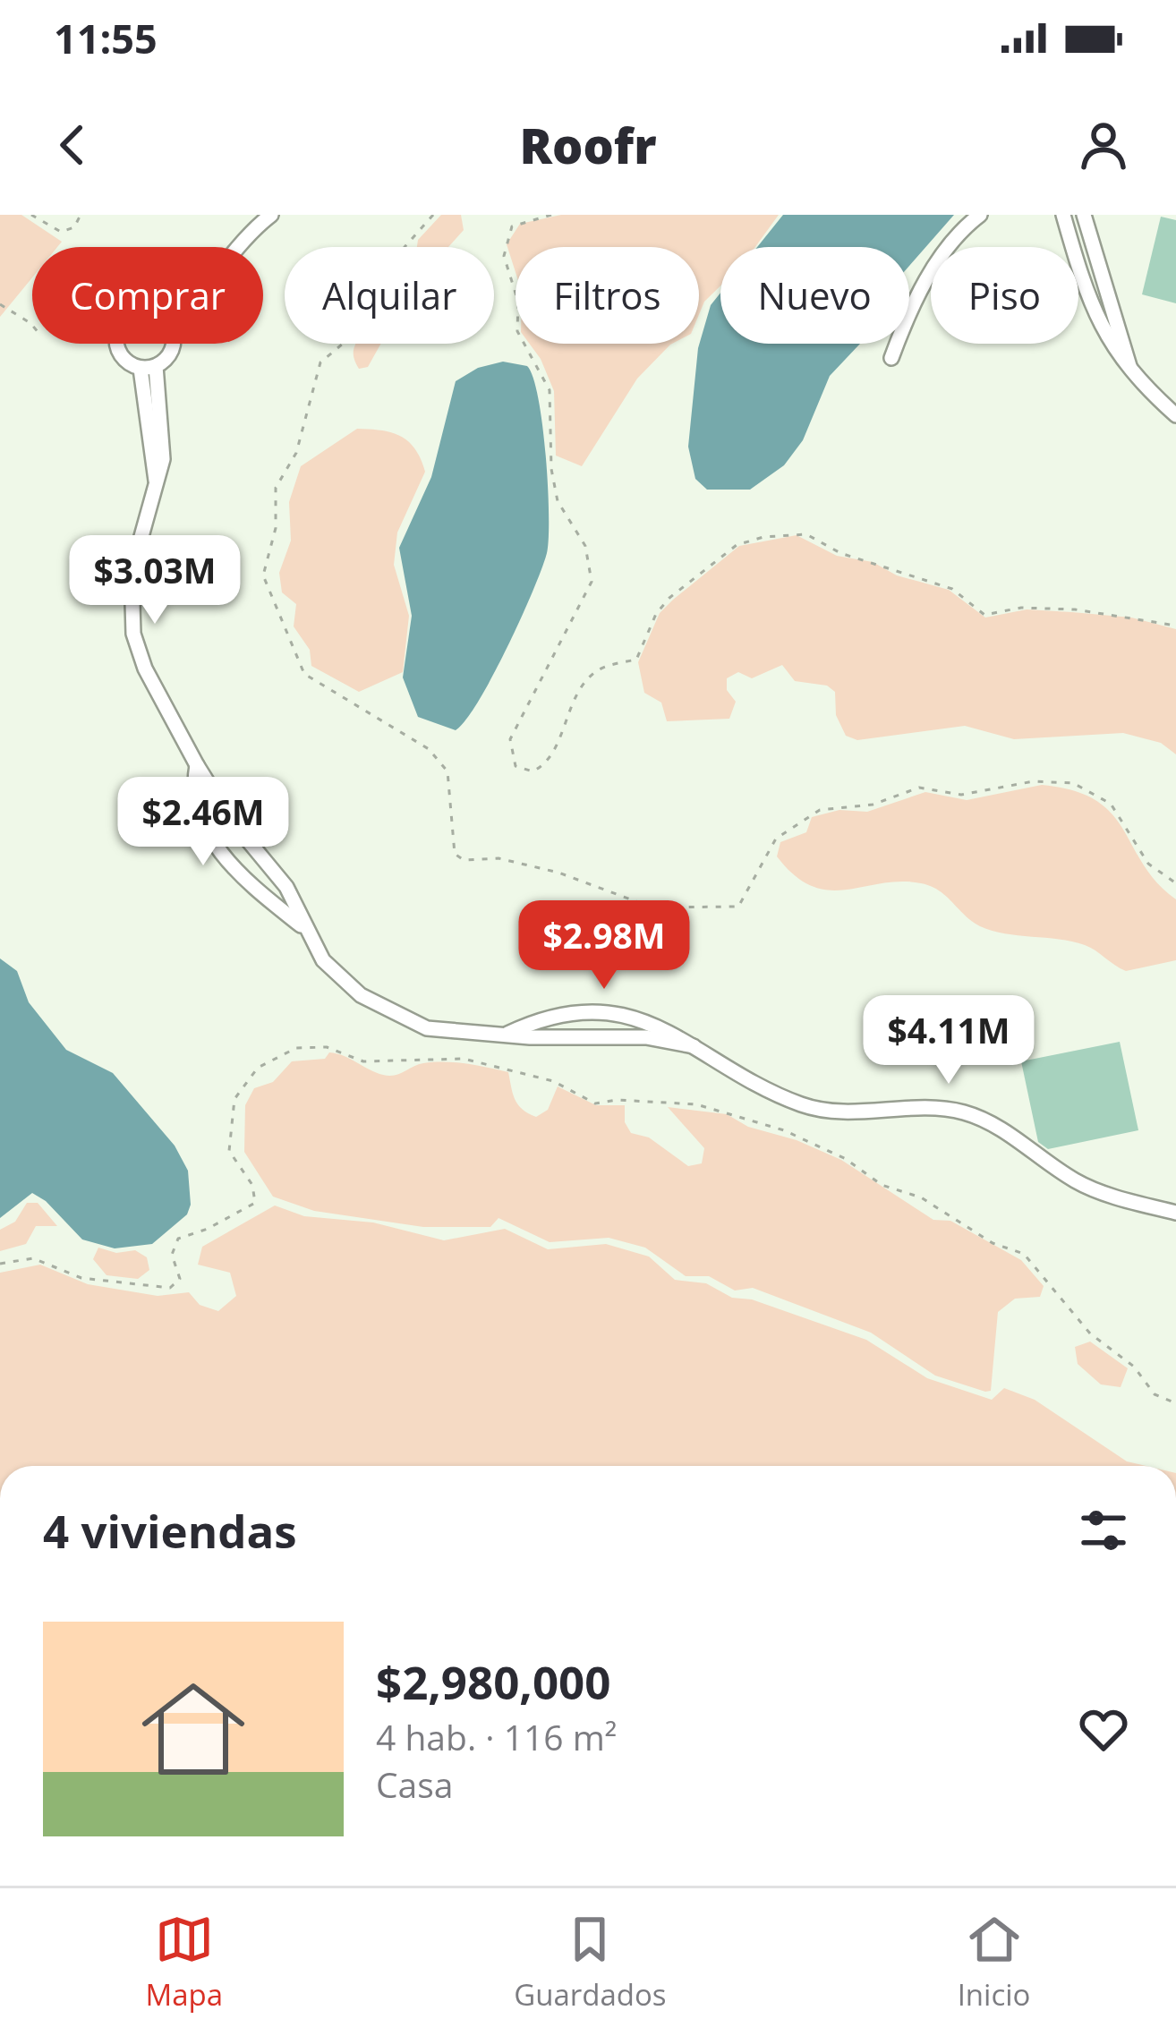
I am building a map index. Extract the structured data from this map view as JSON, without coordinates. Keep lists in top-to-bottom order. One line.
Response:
{"page":{"status":"11:55","header":"Roofr","chip":["Comprar","Alquilar","Filtros","Nuevo","Piso"],"price":["$3.03M","$2.46M","$2.98M","$4.11M"],"heading":"4 viviendas","list":[{"name":"$2,980,000","note":"4 hab. · 116 m² · Casa"}],"tabs":["Mapa","Guardados","Inicio"]}}
